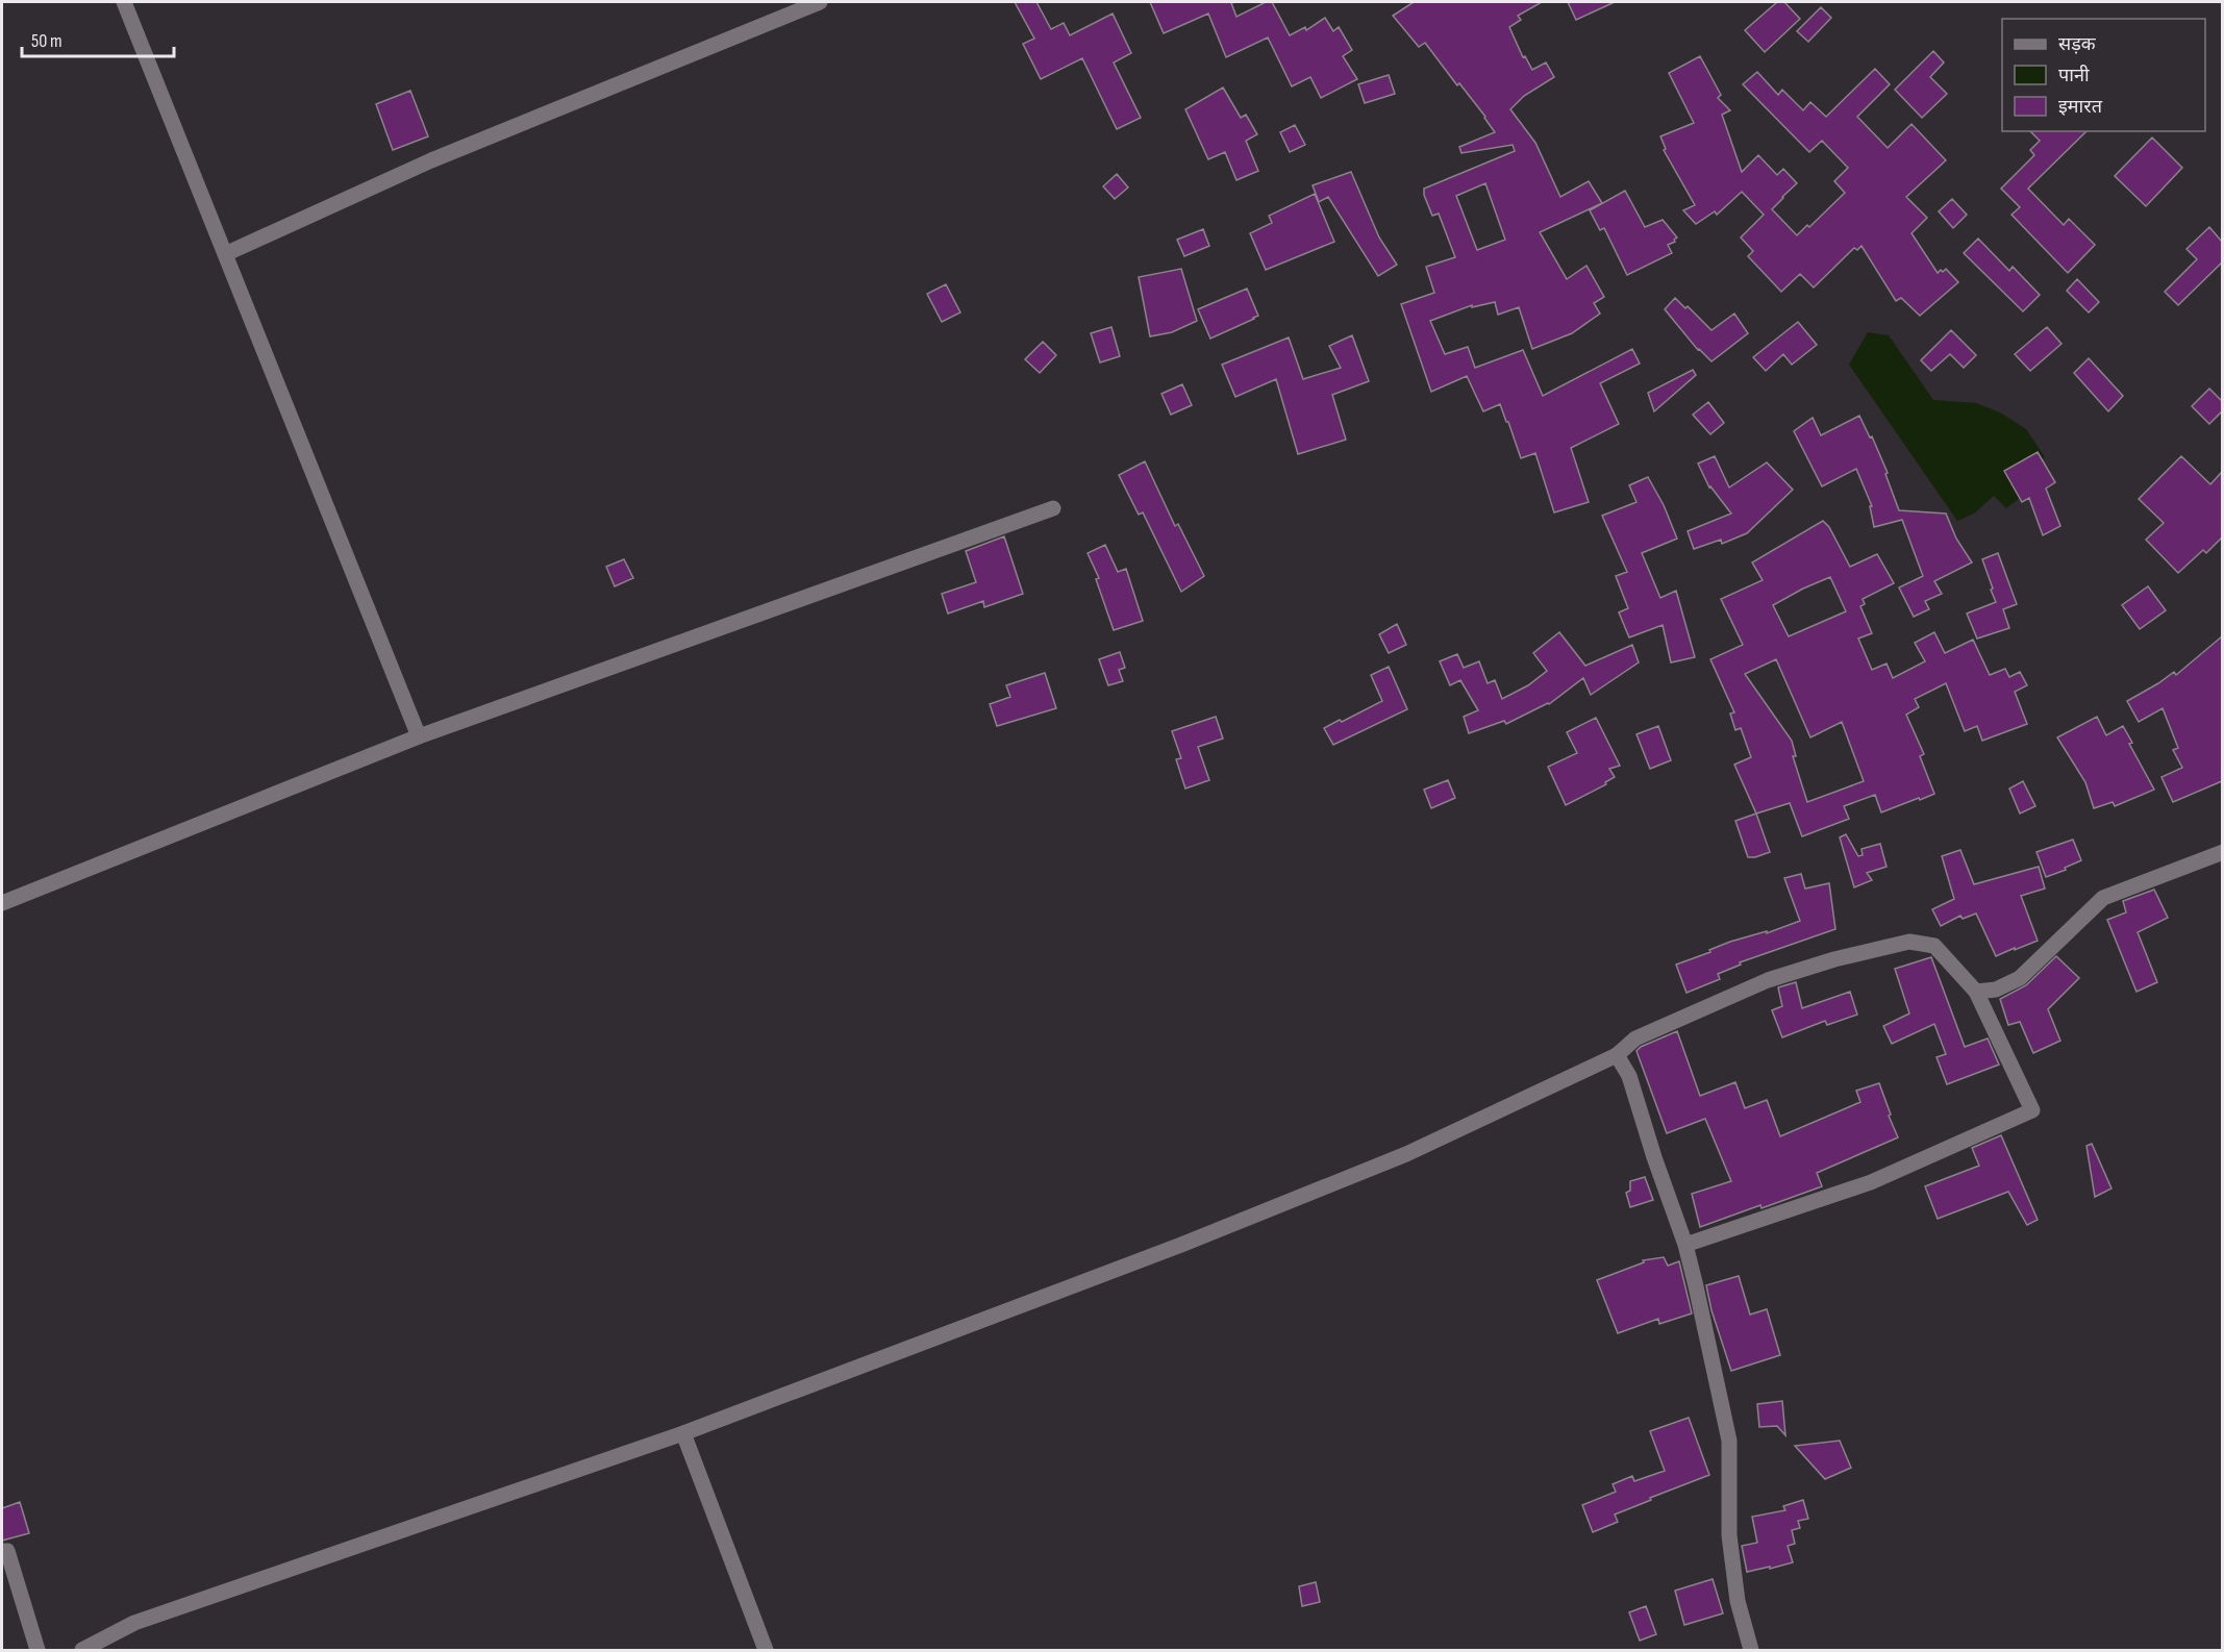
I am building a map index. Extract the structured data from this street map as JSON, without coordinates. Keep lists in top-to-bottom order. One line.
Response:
{"legend":["सड़क","पानी","इमारत"],"scale_bar":"50 m"}
